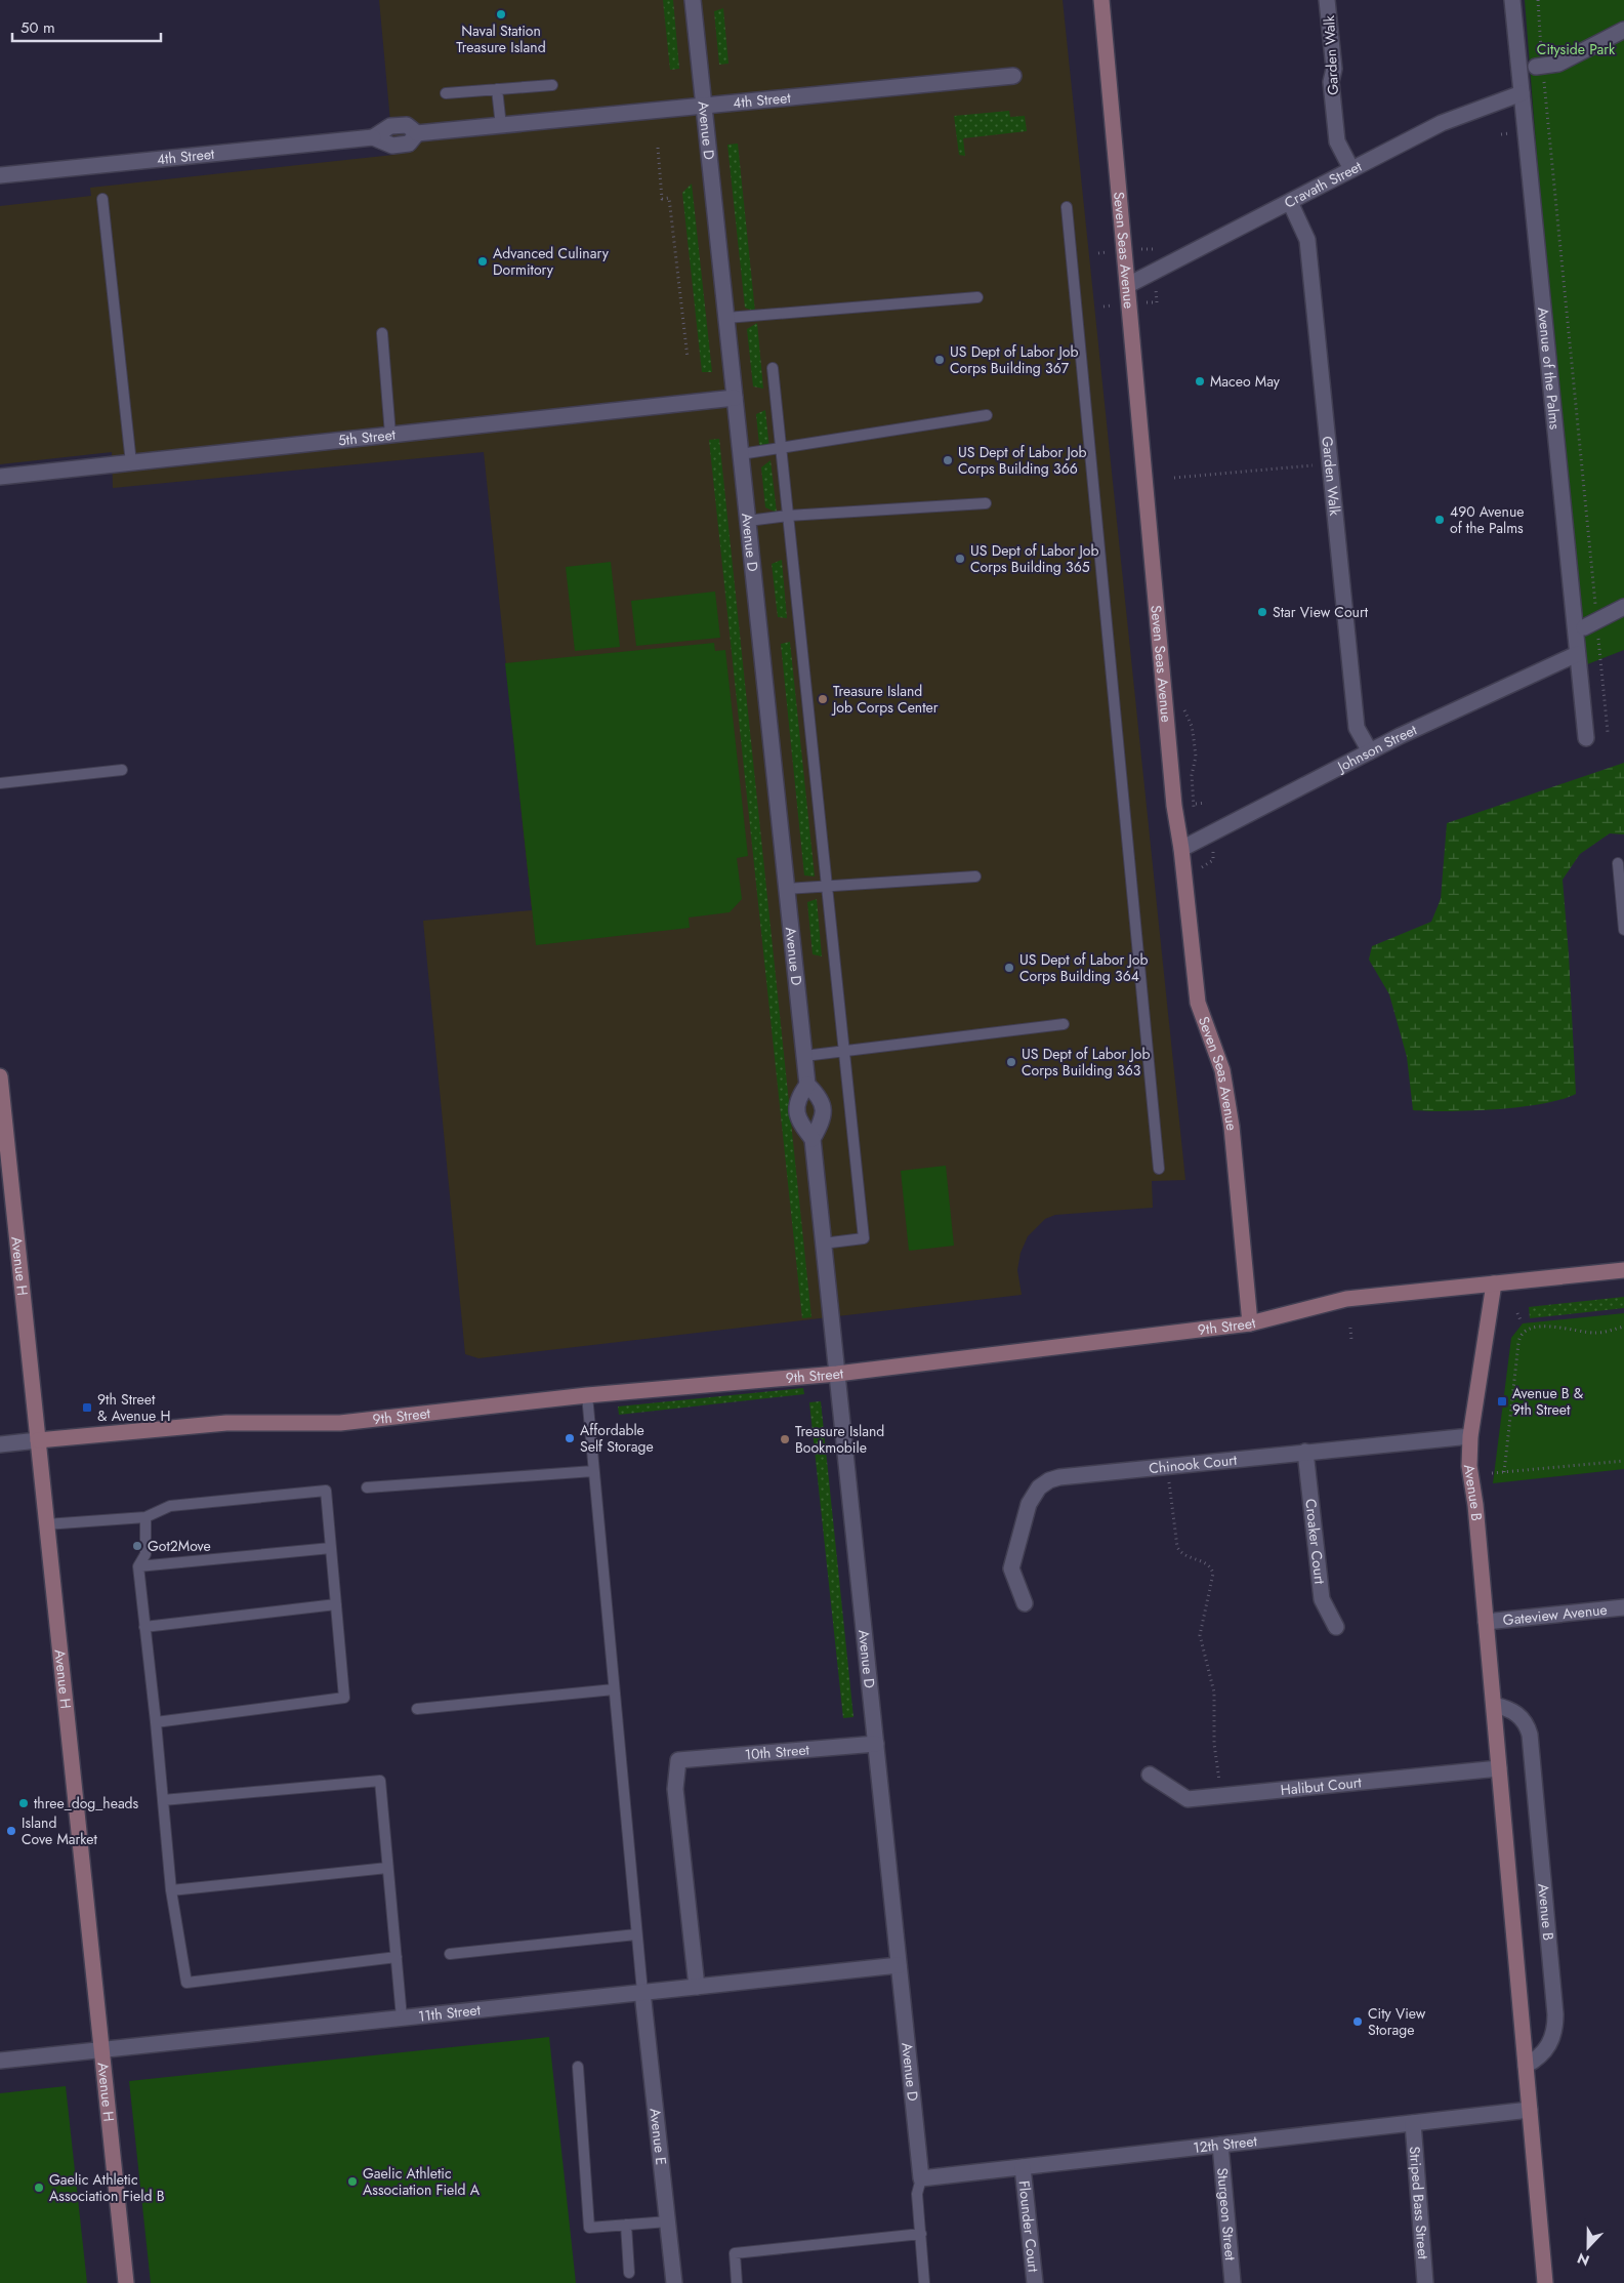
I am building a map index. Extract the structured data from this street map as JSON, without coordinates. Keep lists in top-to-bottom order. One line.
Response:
{"streets":{"street":["Garden Walk","4th Street","Avenue D","Cravath Street","Seven Seas Avenue","Avenue of the Palms","5th Street","Johnson Street","Avenue H","9th Street","Chinook Court","Avenue B","Croaker Court","Gateview Avenue","10th Street","Halibut Court","11th Street","Avenue E","12th Street","Striped Bass Street","Sturgeon Street","Flounder Court"]},"crossings":[["Garden Walk","Cravath Street"],["Garden Walk","Johnson Street"],["4th Street","Avenue D"],["Avenue D","5th Street"],["Avenue D","9th Street"],["Avenue D","10th Street"],["Avenue D","11th Street"],["Avenue D","12th Street"],["Cravath Street","Seven Seas Avenue"],["Cravath Street","Avenue of the Palms"],["Seven Seas Avenue","Johnson Street"],["Seven Seas Avenue","9th Street"],["Avenue of the Palms","Johnson Street"],["Avenue H","9th Street"],["Avenue H","11th Street"],["9th Street","Avenue B"],["Chinook Court","Avenue B"],["Chinook Court","Croaker Court"],["Avenue B","Gateview Avenue"],["Avenue B","Halibut Court"],["Avenue B","12th Street"],["10th Street","11th Street"],["11th Street","Avenue E"],["12th Street","Striped Bass Street"],["12th Street","Sturgeon Street"],["12th Street","Flounder Court"]],"parks":["Cityside Park"],"places":{"other":["Naval Station Treasure Island","Advanced Culinary Dormitory","US Dept of Labor Job Corps Building 367","Maceo May","US Dept of Labor Job Corps Building 366","490 Avenue of the Palms","US Dept of Labor Job Corps Building 365","Star View Court","Treasure Island Job Corps Center","US Dept of Labor Job Corps Building 364","US Dept of Labor Job Corps Building 363","Affordable Self Storage","Treasure Island Bookmobile","Got2Move","three_dog_heads","Island Cove Market","City View Storage","Gaelic Athletic Association Field A","Gaelic Athletic Association Field B"],"transit":["Avenue B & 9th Street","9th Street & Avenue H"]},"scale_bar":"50 m","north":"bottom"}
